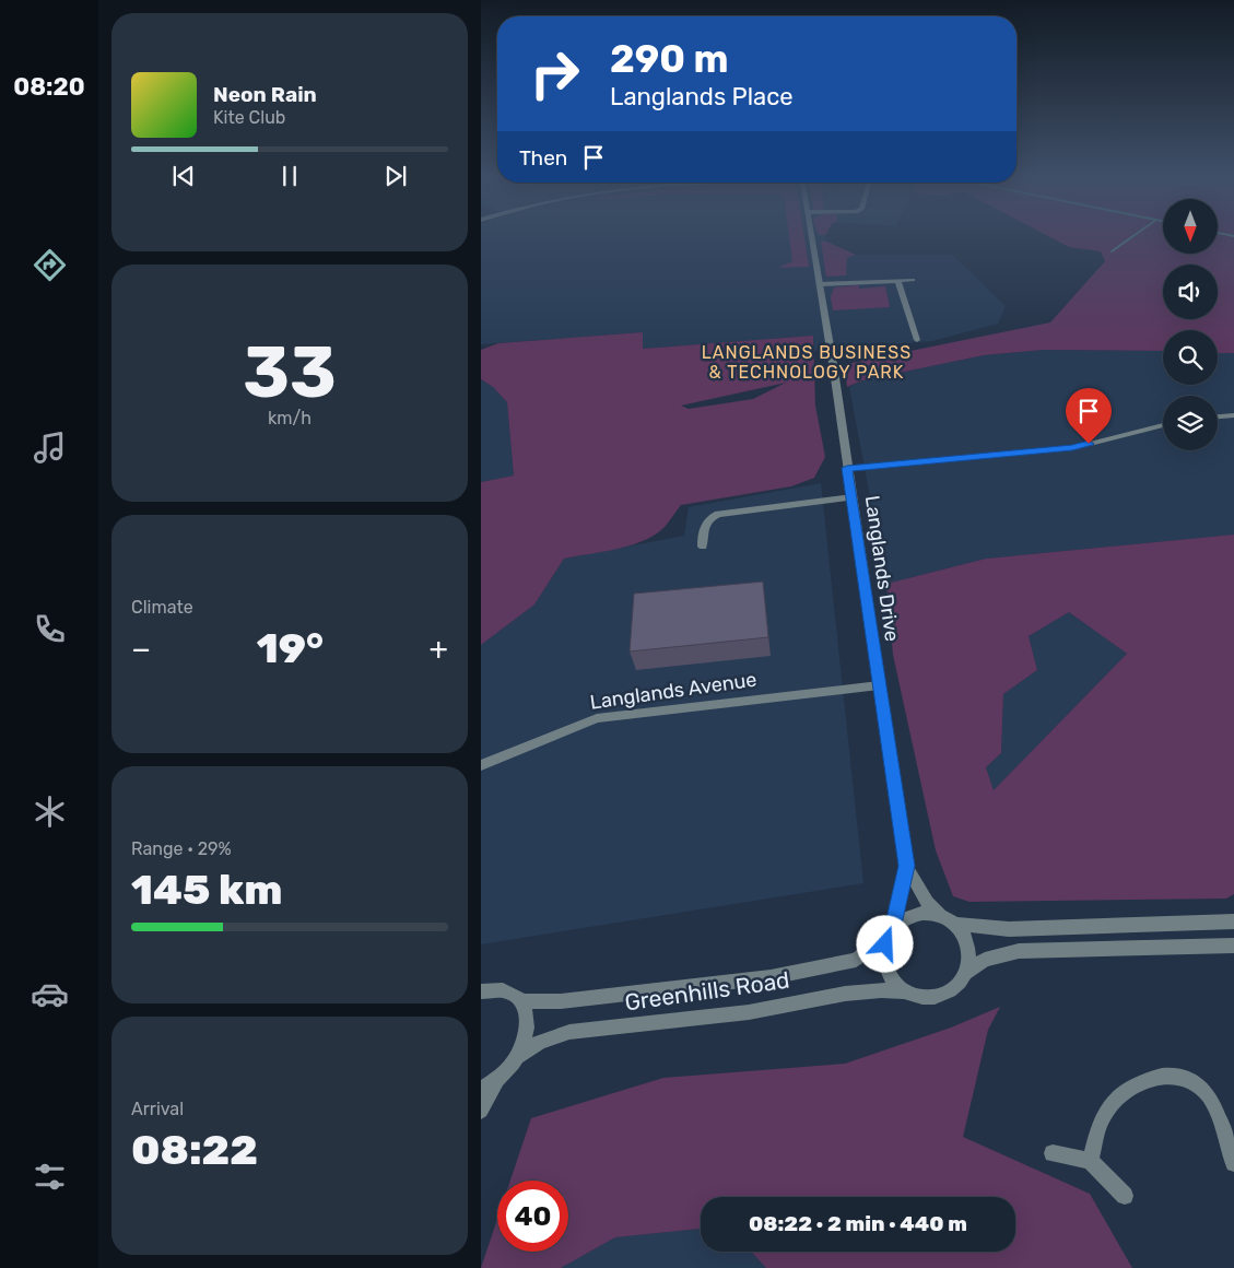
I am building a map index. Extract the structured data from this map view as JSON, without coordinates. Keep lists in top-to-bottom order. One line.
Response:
{"streets":{"street":["Langlands Drive","Langlands Avenue","Greenhills Road"]},"crossings":[["Langlands Drive","Langlands Avenue"],["Langlands Drive","Greenhills Road"]],"districts":["LANGLANDS BUSINESS & TECHNOLOGY PARK"],"north":"bottom","page":{"tabs":"08:20","turn":["290 m","Langlands Place"],"song":["Neon Rain","Kite Club"],"then":"Then","tile":[["33","km/h"],"Climate",["Range · 29%","145 km"],["Arrival","08:22"]],"heat":["−","19°","+"],"limit":"40","trip":"08:22 · 2 min · 440 m"}}
